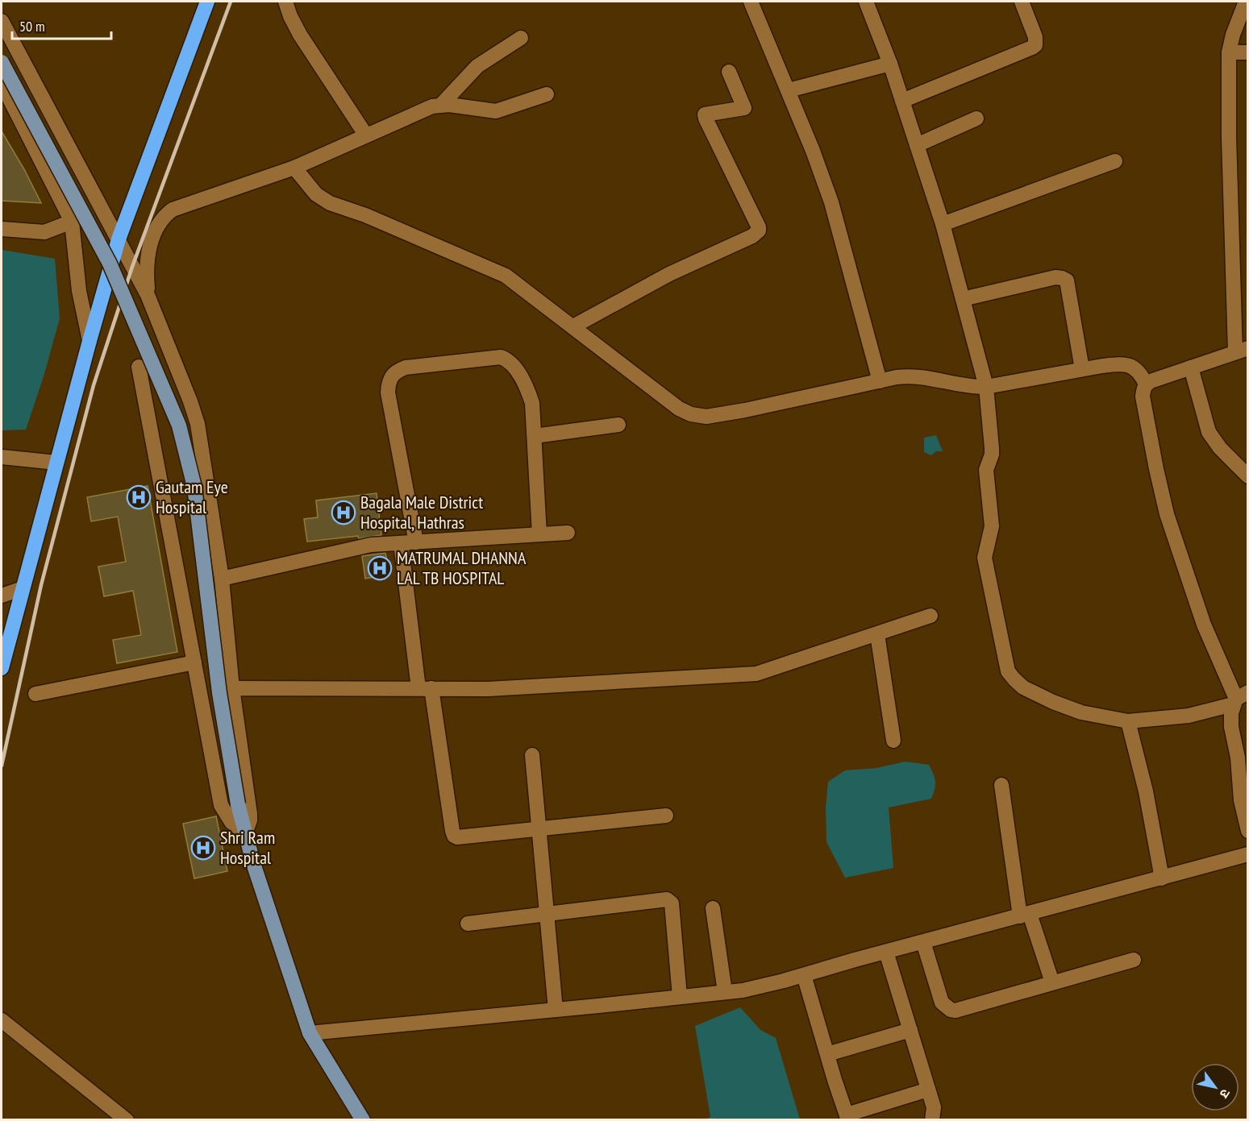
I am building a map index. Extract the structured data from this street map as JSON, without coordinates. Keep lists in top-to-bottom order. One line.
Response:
{"places":{"hospital":["Gautam Eye Hospital","Bagala Male District Hospital, Hathras","MATRUMAL DHANNA LAL TB HOSPITAL","Shri Ram Hospital"]},"scale_bar":"50 m","north":"bottom right"}
